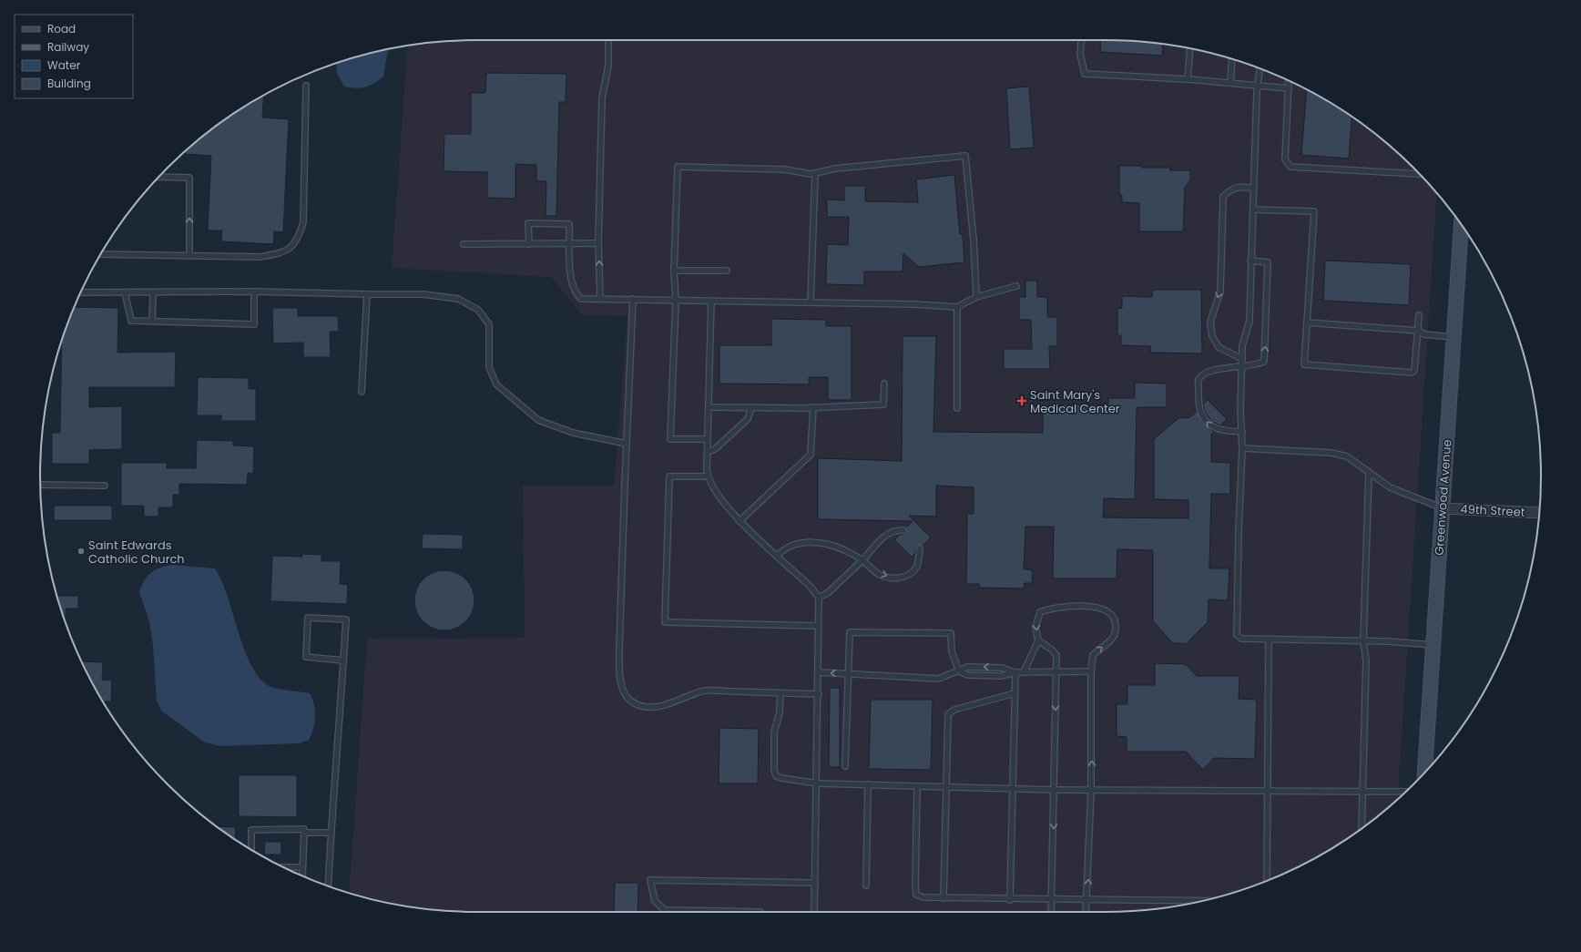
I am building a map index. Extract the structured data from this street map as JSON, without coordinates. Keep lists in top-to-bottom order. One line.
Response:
{"streets":{"main road":["Greenwood Avenue"],"street":["49th Street"]},"crossings":[["Greenwood Avenue","49th Street"]],"places":{"health":["Saint Mary's Medical Center"],"other":["Saint Edwards Catholic Church"]},"legend":["Road","Railway","Water","Building"]}
